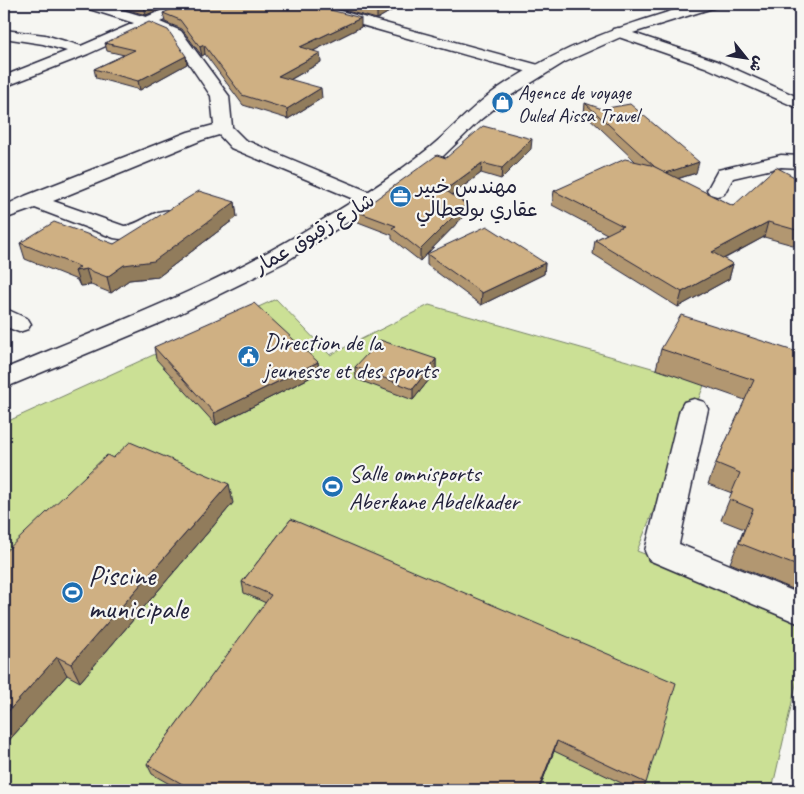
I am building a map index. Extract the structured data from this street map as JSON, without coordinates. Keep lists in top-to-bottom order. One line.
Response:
{"streets":{"street":["شارع زقيوق عمار"]},"places":{"shop":["Agence de voyage Ouled Aissa Travel"],"office":["مهندس خبير عقاري بولعطالي"],"public building":["Direction de la jeunesse et des sports"],"sports":["Salle omnisports Aberkane Abdelkader","Piscine municipale"]},"north":"bottom right"}
